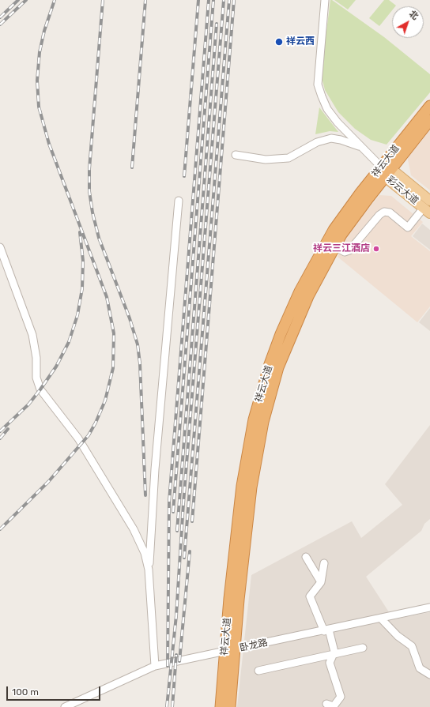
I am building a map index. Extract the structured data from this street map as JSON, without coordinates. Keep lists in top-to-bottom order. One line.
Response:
{"streets":{"highway":["祥云大道"],"main road":["彩云大道"],"street":["卧龙路"]},"crossings":[["祥云大道","彩云大道"],["祥云大道","卧龙路"]],"places":["祥云西","祥云三江酒店"],"scale_bar":"100 m","north":"top right"}
